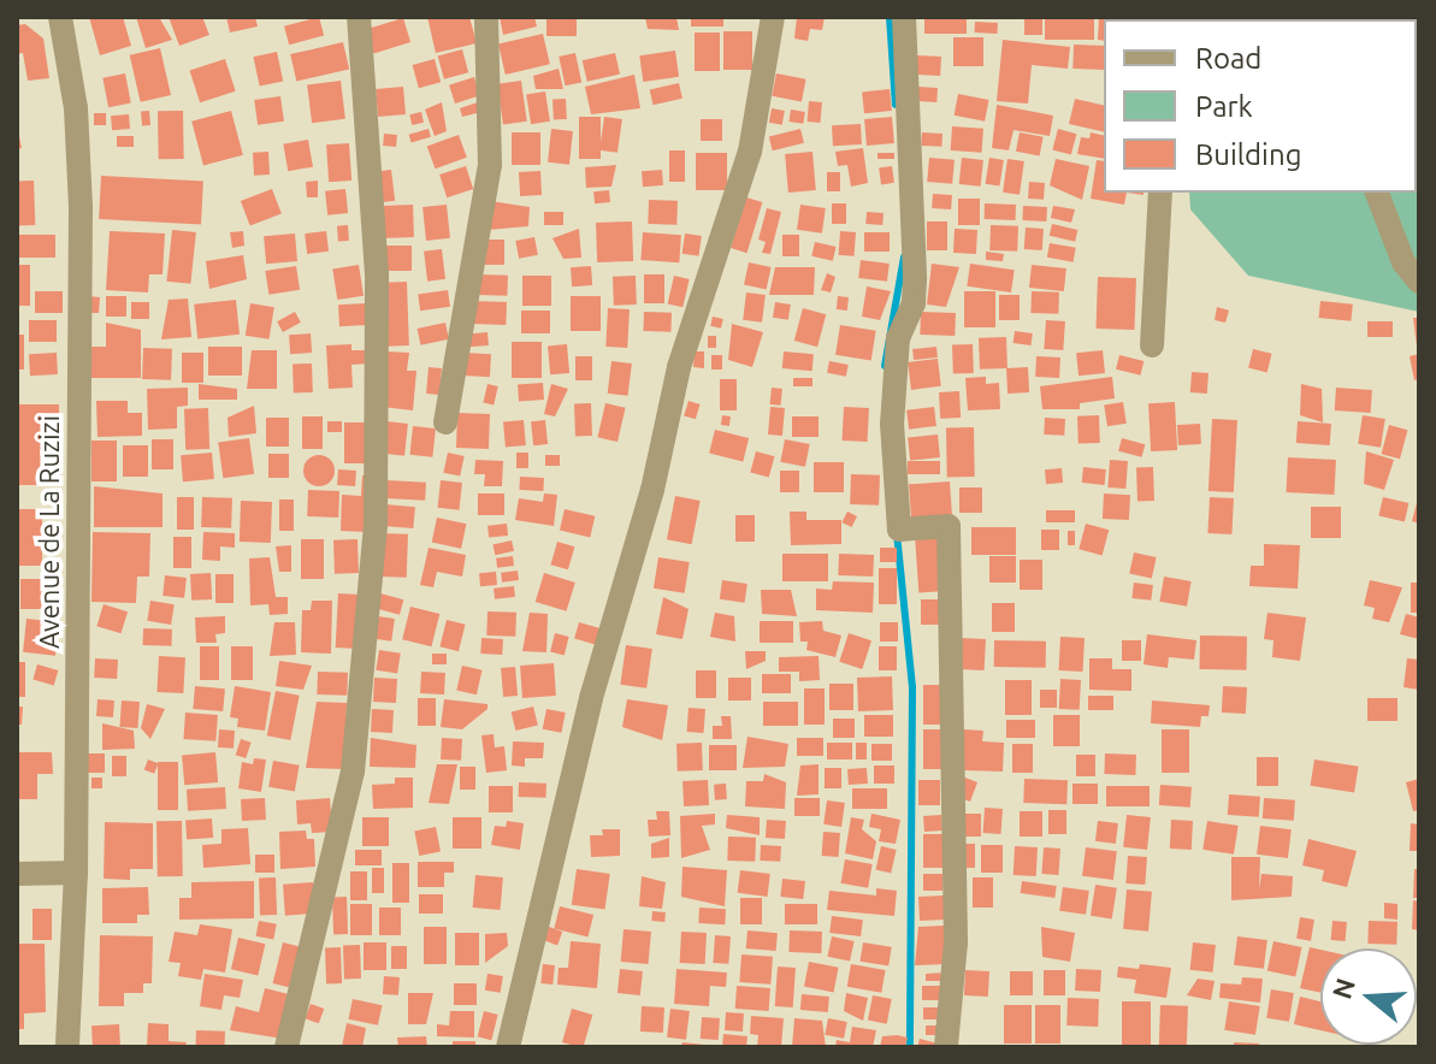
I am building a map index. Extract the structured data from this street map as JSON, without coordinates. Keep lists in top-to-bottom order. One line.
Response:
{"streets":{"street":["Avenue de La Ruzizi"]},"legend":["Road","Park","Building"],"north":"left"}
